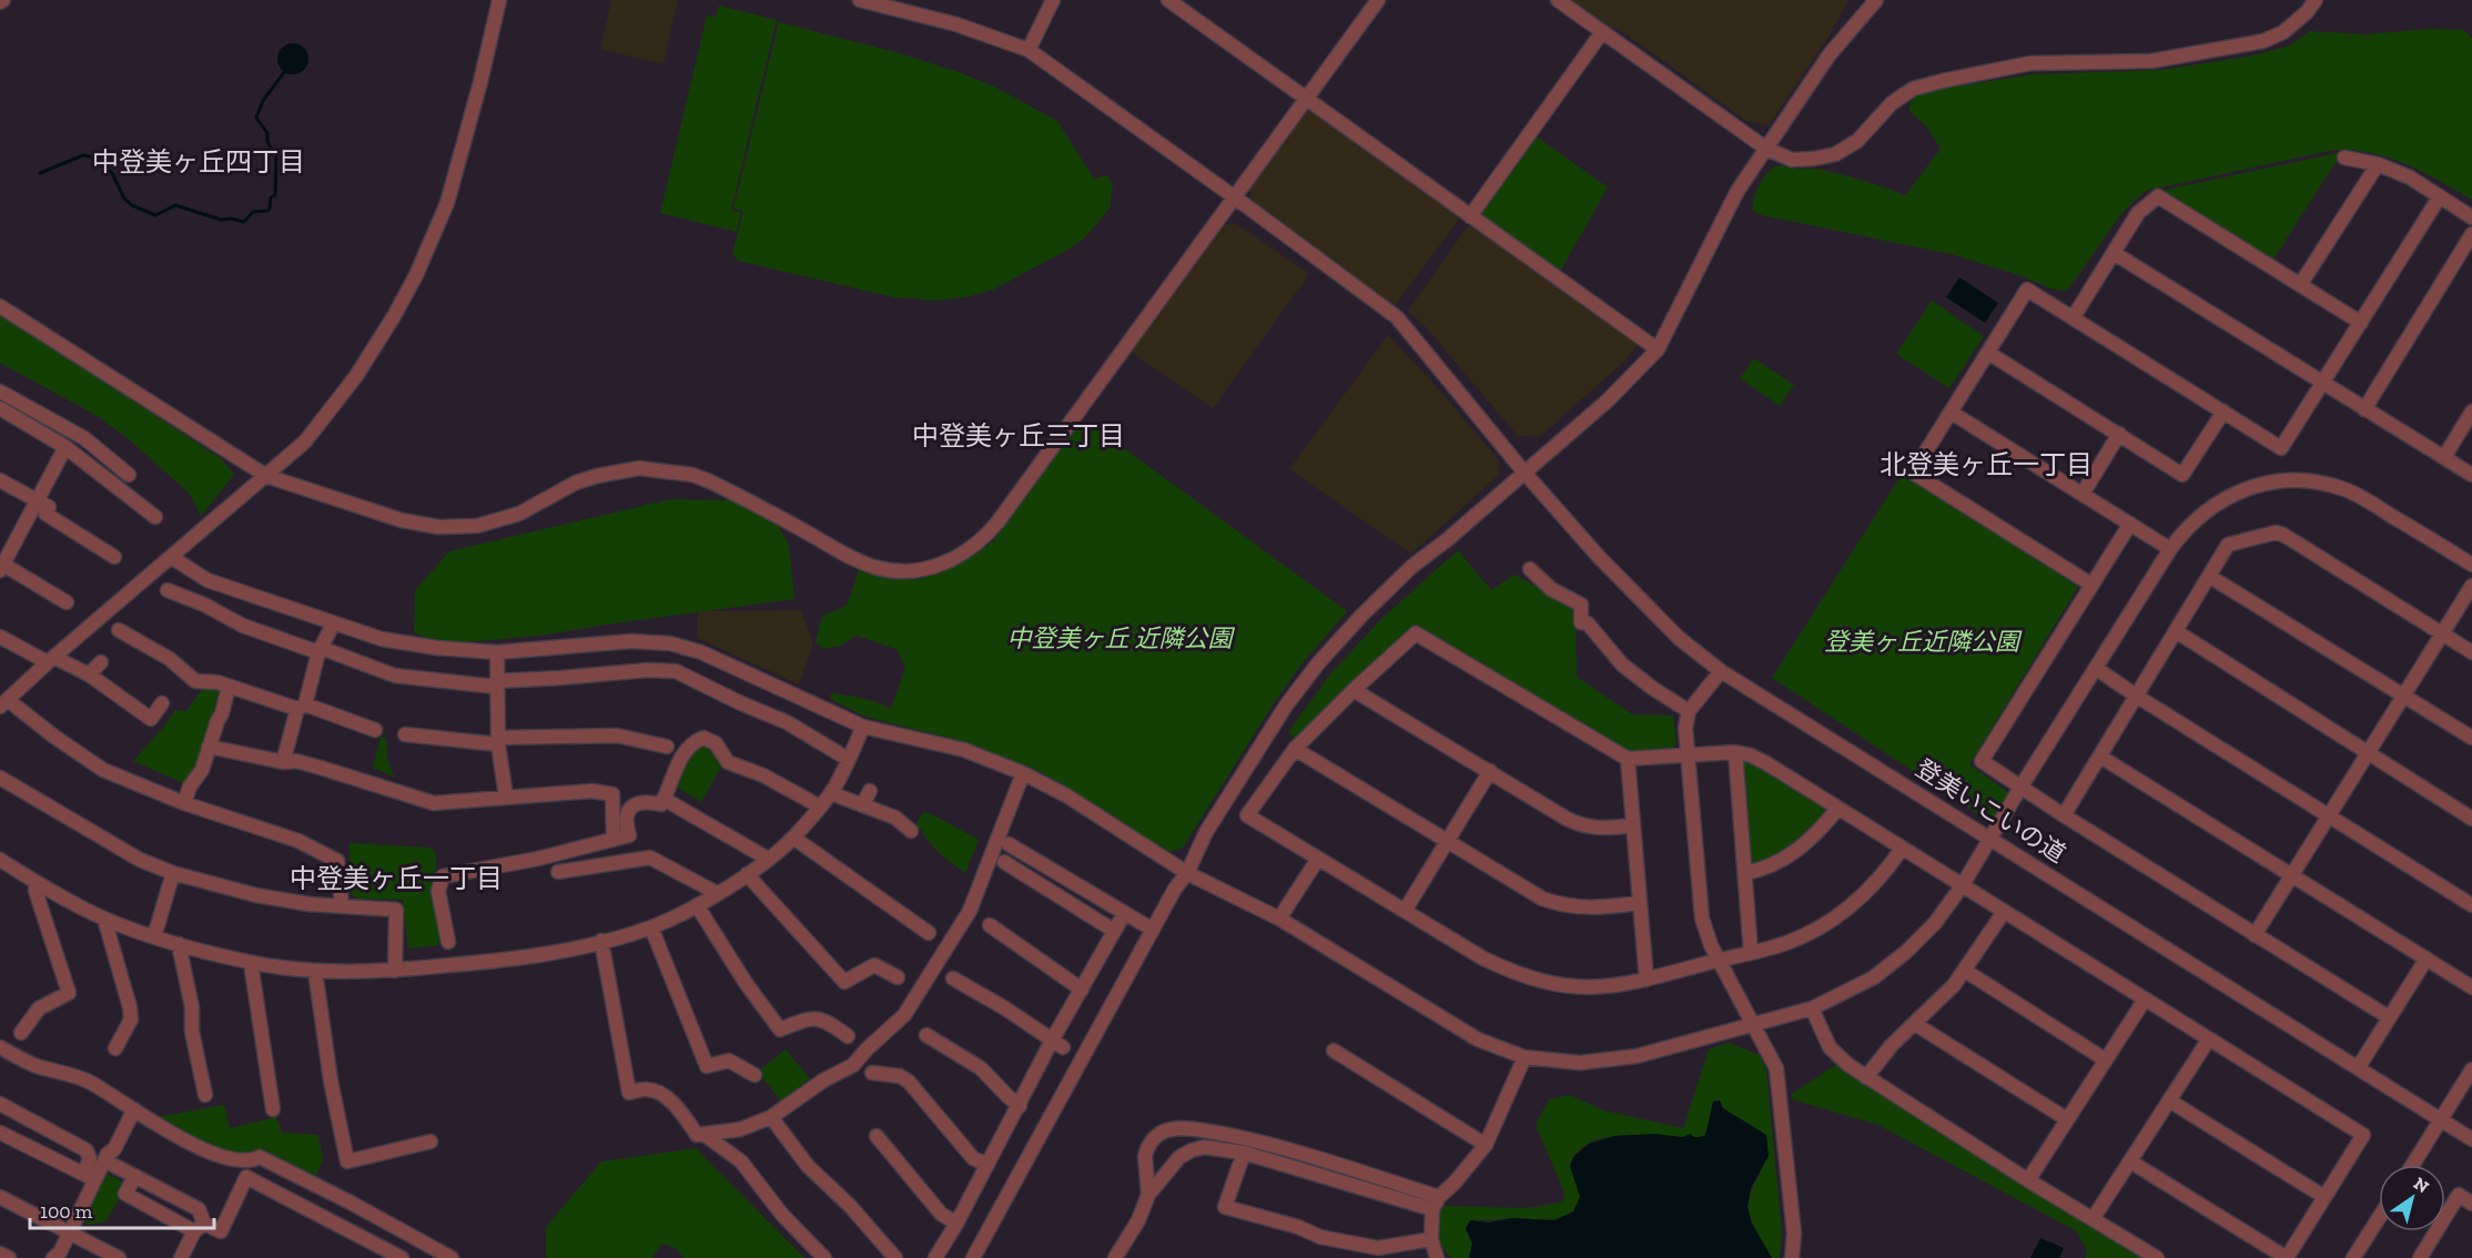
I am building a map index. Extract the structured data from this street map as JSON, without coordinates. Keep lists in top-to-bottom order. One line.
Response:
{"streets":{"street":["登美いこいの道"]},"districts":["中登美ヶ丘四丁目","中登美ヶ丘三丁目","北登美ヶ丘一丁目","中登美ヶ丘一丁目"],"parks":["中登美ヶ丘 近隣公園","登美ヶ丘近隣公園"],"scale_bar":"100 m","north":"top right"}
